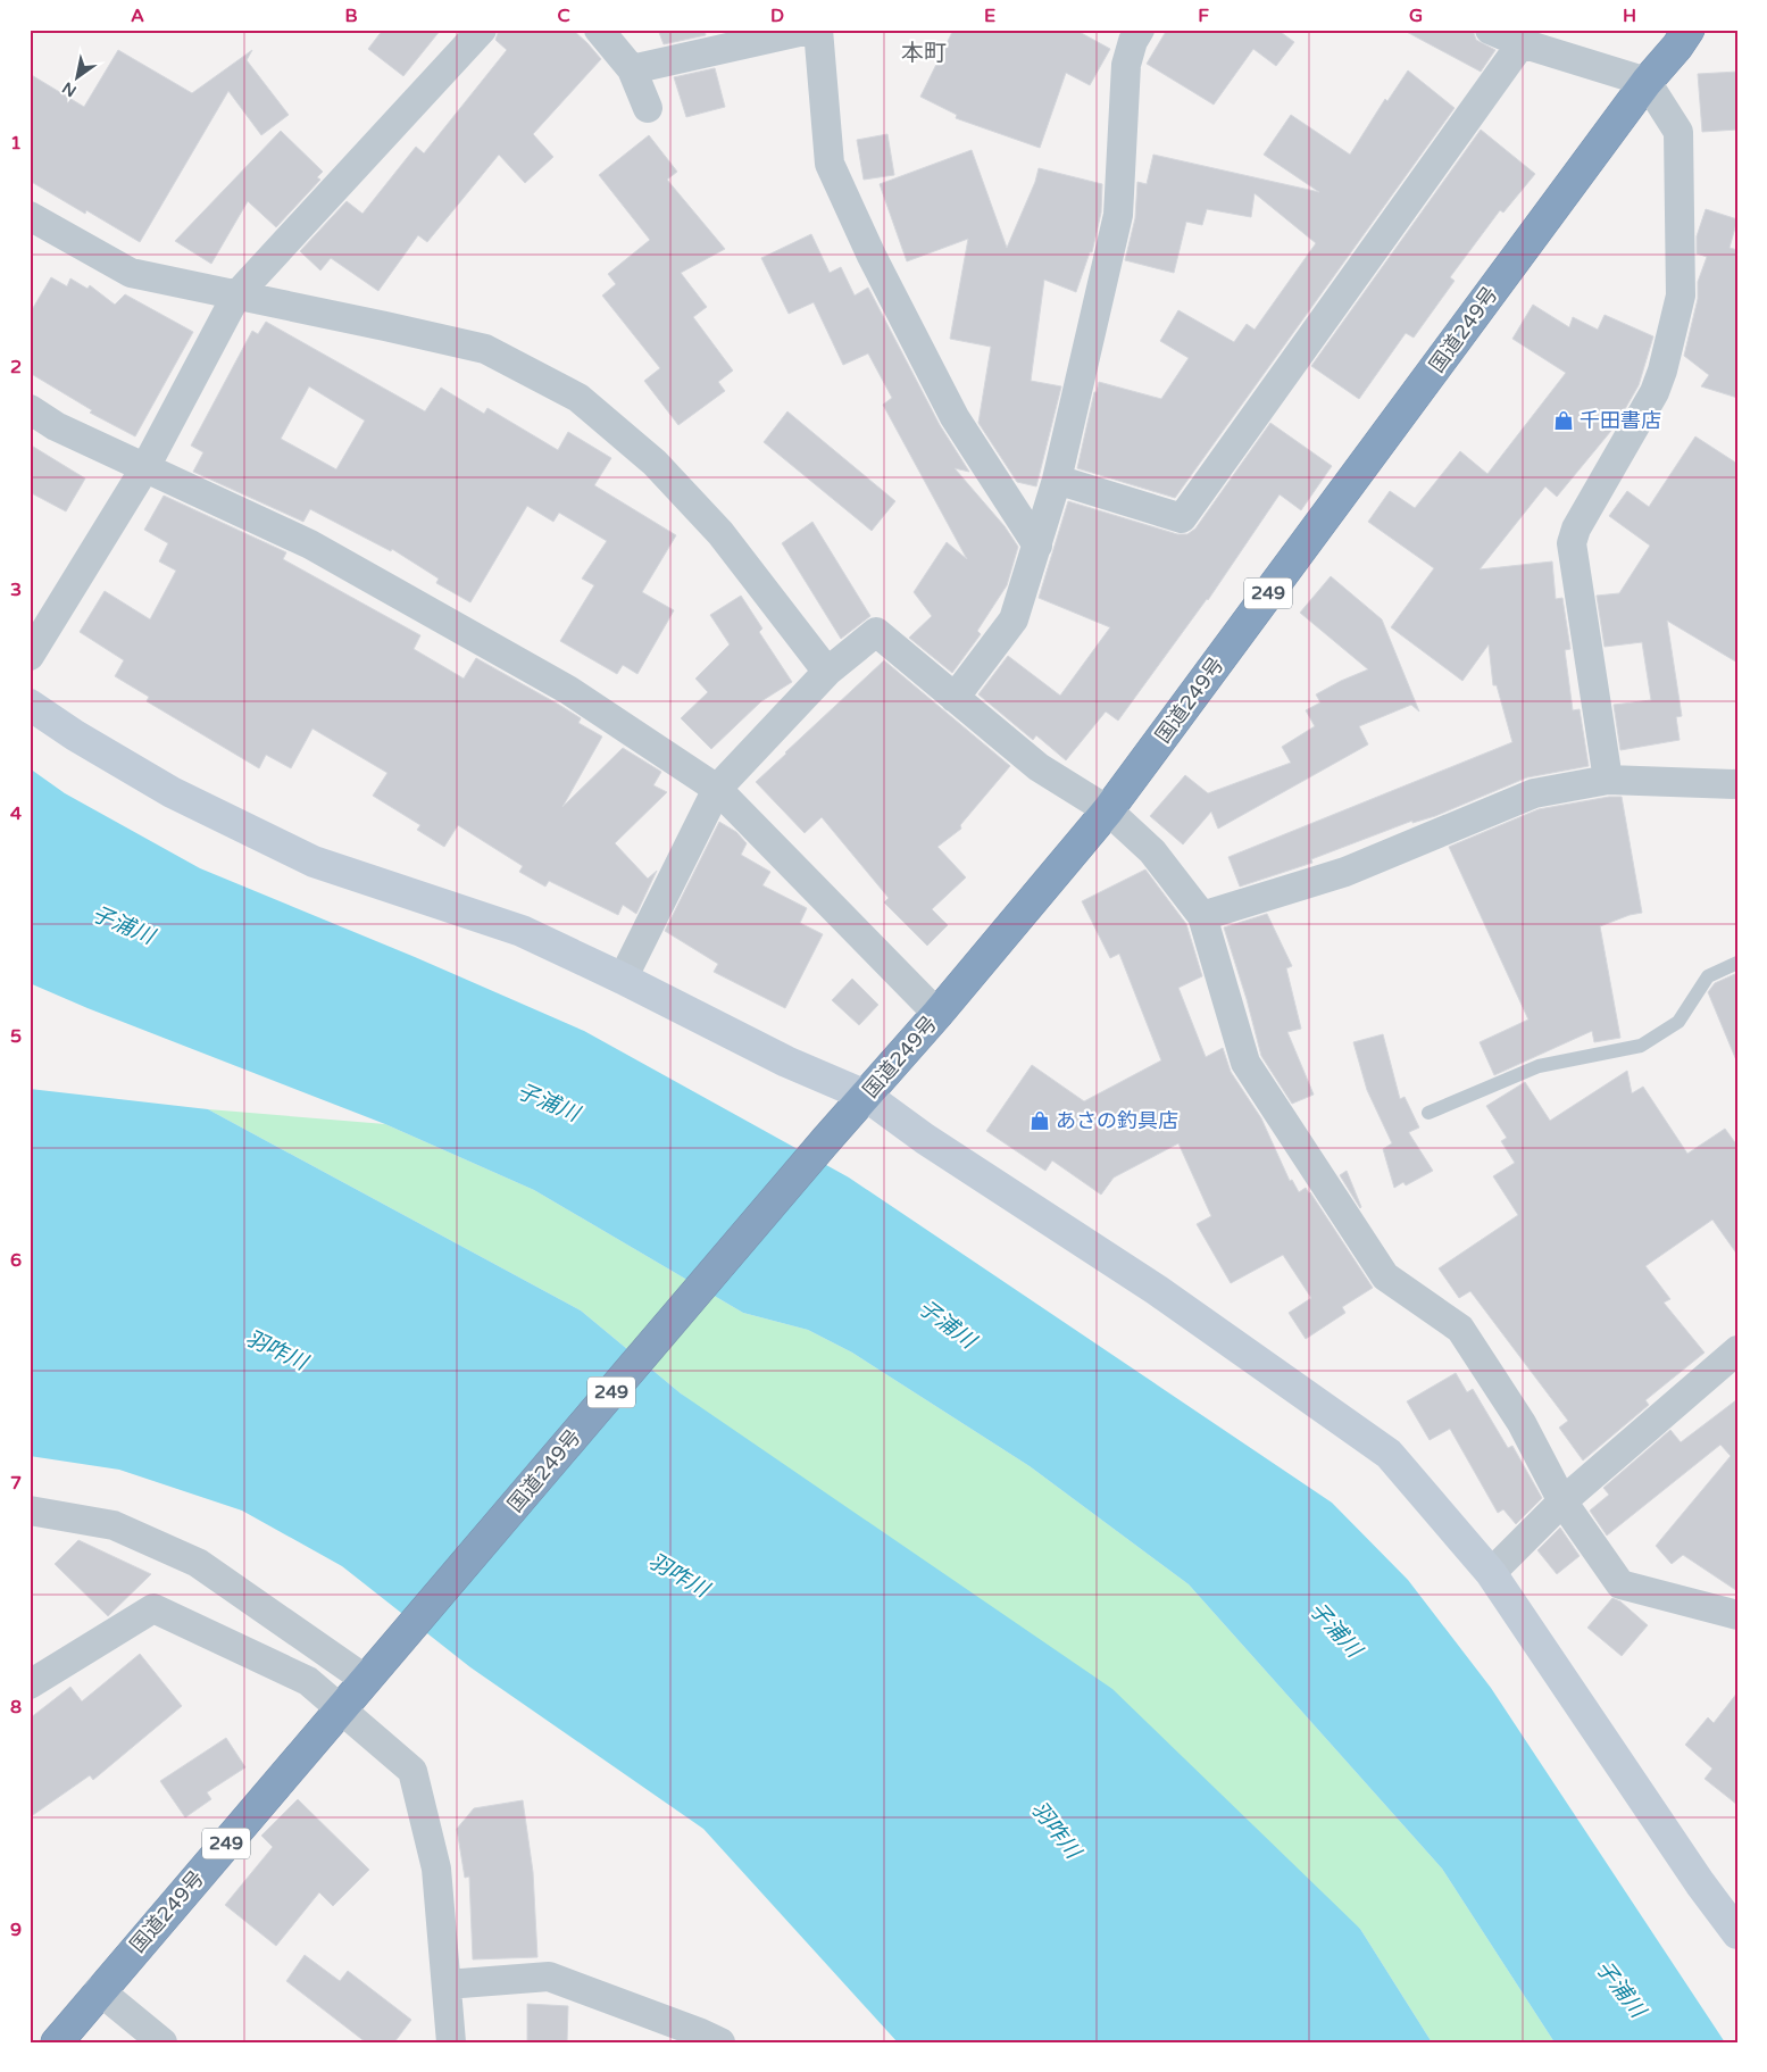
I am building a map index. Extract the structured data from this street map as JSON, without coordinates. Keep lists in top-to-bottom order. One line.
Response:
{"streets":{"highway":["国道249号","249"]},"districts":["本町"],"water":["子浦川","羽咋川"],"places":{"shop":["千田書店","あさの釣具店"]},"north":"bottom left","grid":{"columns":["A","B","C","D","E","F","G","H"],"rows":["1","2","3","4","5","6","7","8","9"]}}
